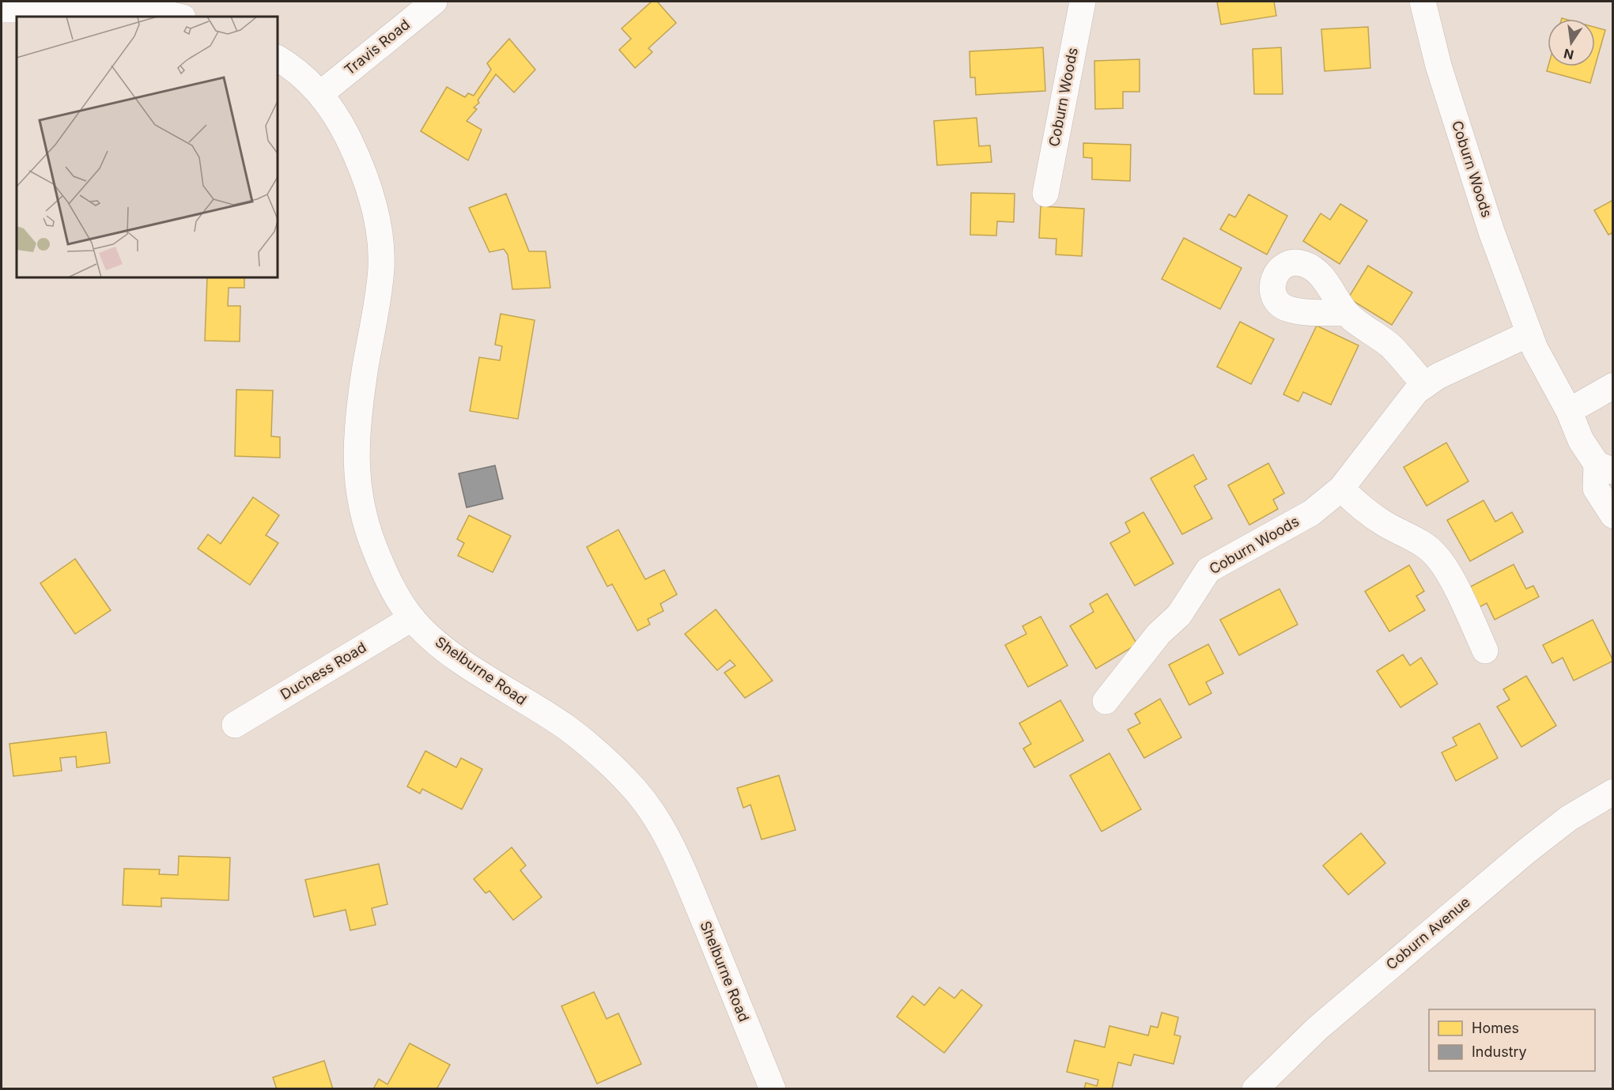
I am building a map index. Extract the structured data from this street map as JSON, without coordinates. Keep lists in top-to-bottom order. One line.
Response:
{"streets":{"street":["Travis Road","Coburn Woods","Duchess Road","Shelburne Road","Coburn Avenue"]},"crossings":[["Travis Road","Shelburne Road"],["Duchess Road","Shelburne Road"]],"legend":["Homes","Industry"],"north":"bottom"}
